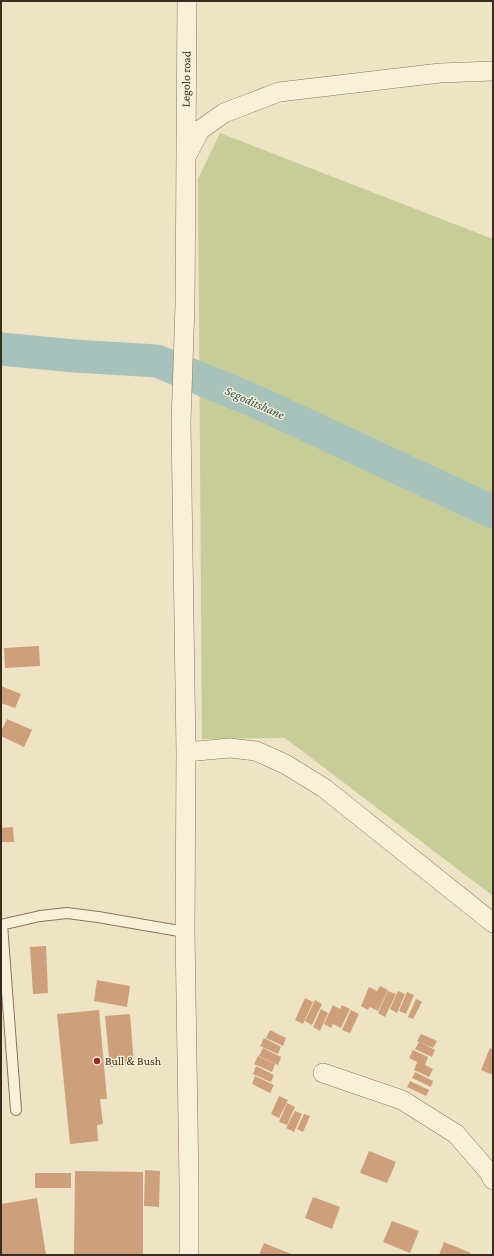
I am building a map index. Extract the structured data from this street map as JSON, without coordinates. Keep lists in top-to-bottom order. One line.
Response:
{"streets":{"street":["Legolo road"]},"water":["Segoditshane"],"places":["Bull & Bush"]}
